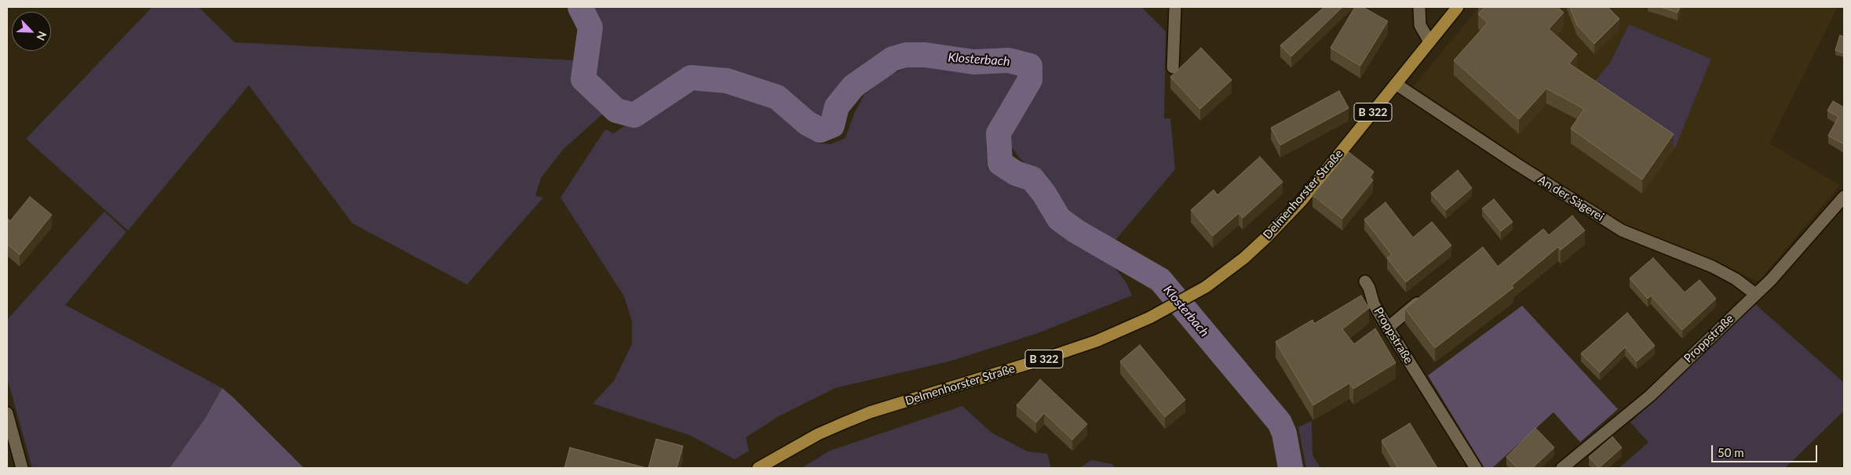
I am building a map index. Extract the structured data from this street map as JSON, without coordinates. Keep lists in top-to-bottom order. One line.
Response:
{"streets":{"main road":["B 322","Delmenhorster Straße"],"street":["An der Sägerei","Proppstraße"]},"crossings":[["Delmenhorster Straße","An der Sägerei"],["An der Sägerei","Proppstraße"]],"water":["Klosterbach"],"scale_bar":"50 m","north":"bottom right"}
